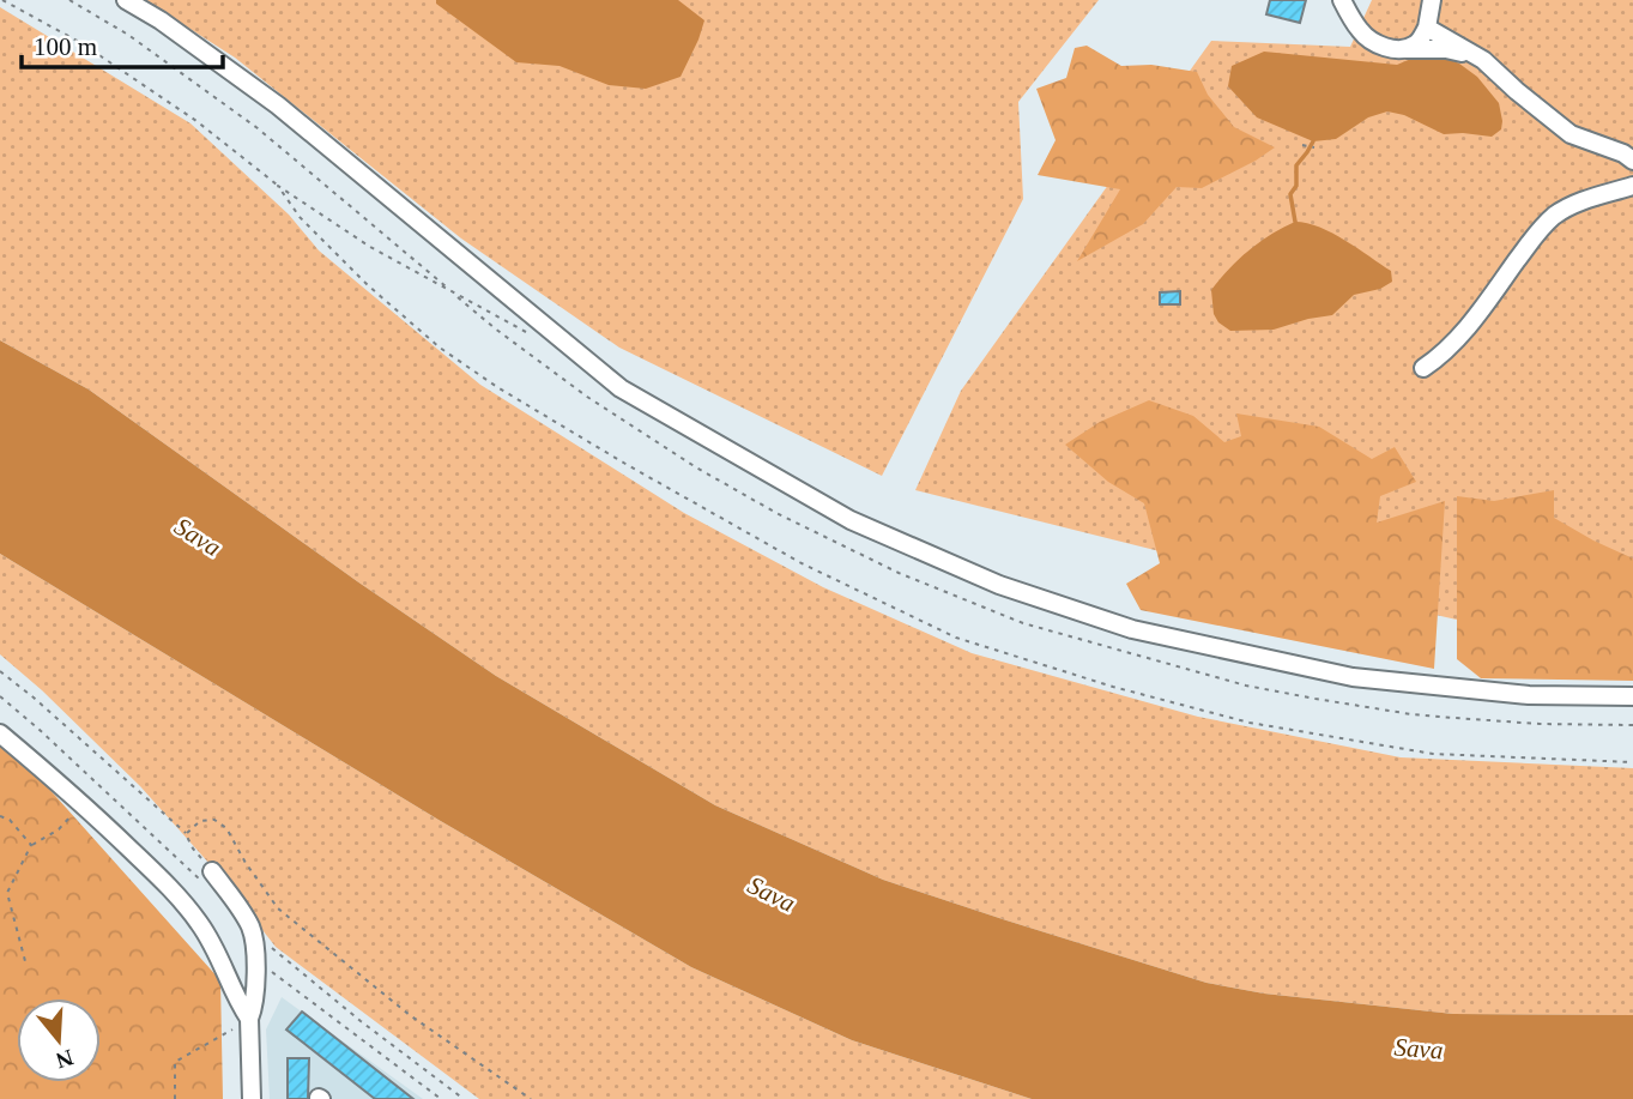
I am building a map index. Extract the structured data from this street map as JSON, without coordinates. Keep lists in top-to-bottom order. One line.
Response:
{"water":["Sava"],"scale_bar":"100 m","north":"bottom"}
